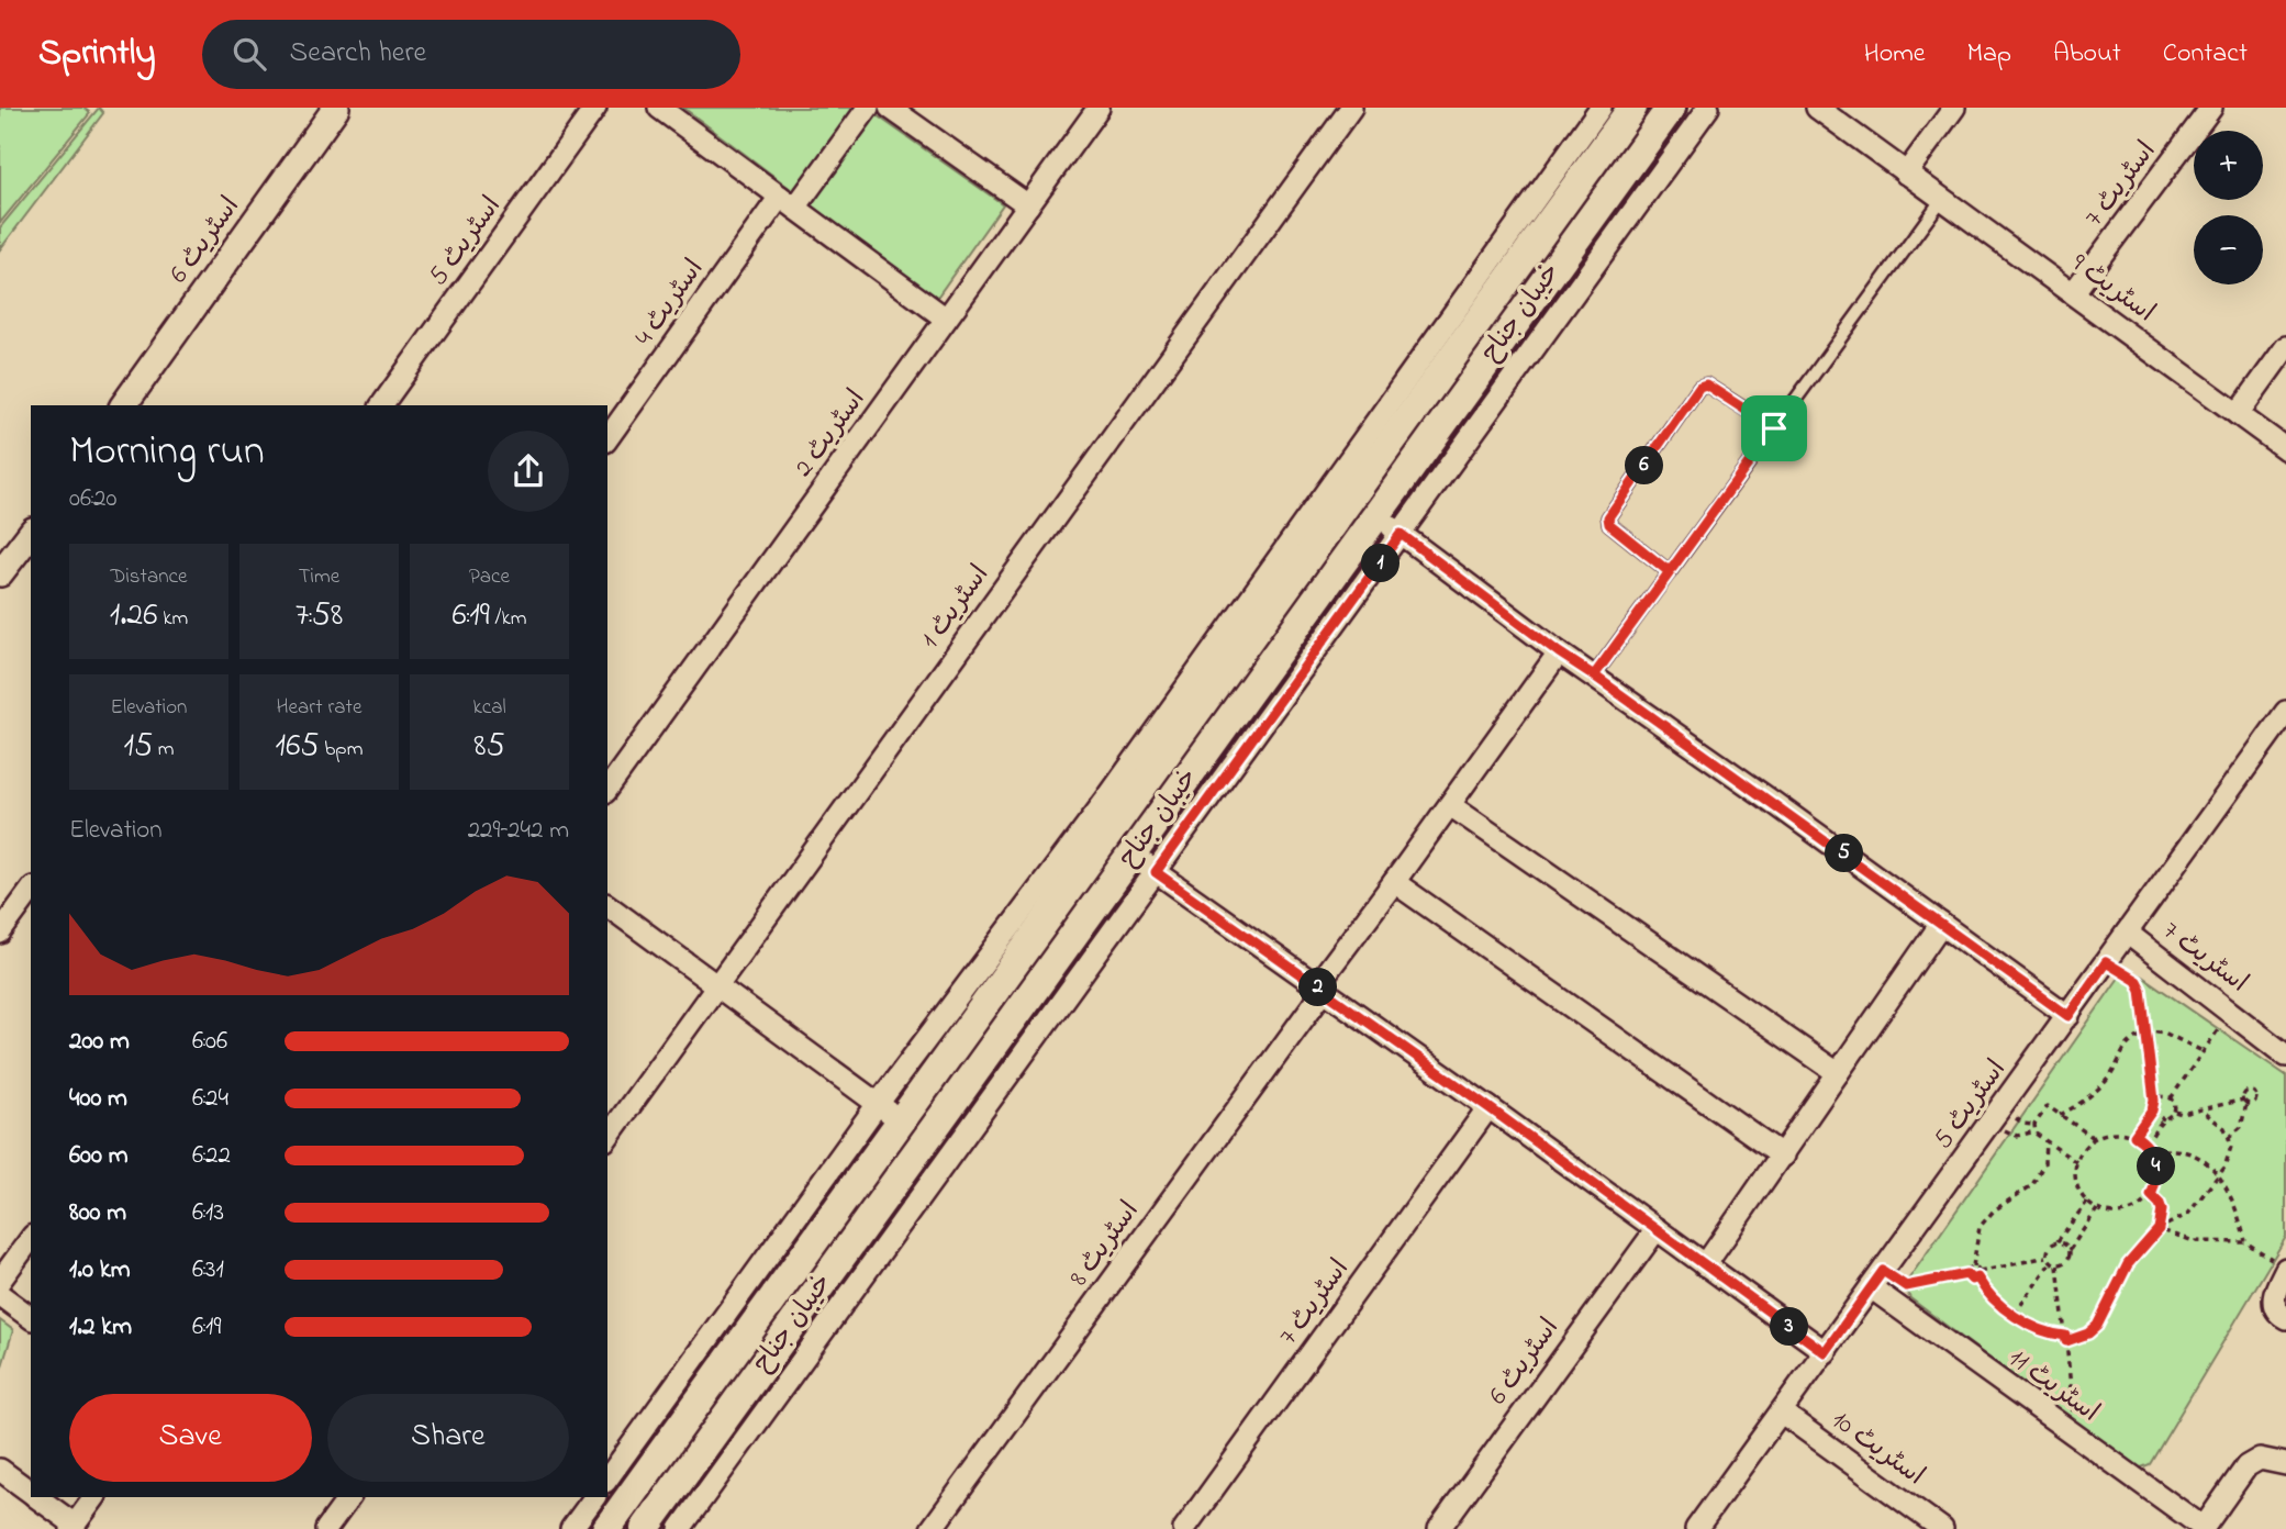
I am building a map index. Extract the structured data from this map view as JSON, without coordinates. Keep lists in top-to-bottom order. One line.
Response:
{"streets":{"main road":["خیبان جناح"],"street":["اسٹریٹ 7","اسٹریٹ 6","اسٹریٹ 5","اسٹریٹ 9","اسٹریٹ 4","اسٹریٹ 2","اسٹریٹ 1","اسٹریٹ 8","اسٹریٹ 11","اسٹریٹ 10"]},"crossings":[["اسٹریٹ 7","اسٹریٹ 5"],["اسٹریٹ 7","اسٹریٹ 9"],["اسٹریٹ 5","اسٹریٹ 11"],["اسٹریٹ 5","اسٹریٹ 10"]],"page":{"header":"Sprintly","search":"Search here","nav":["Home","Map","About","Contact"],"map_buttons":["+","−"],"heading":["Morning run","06:20"],"pins":["6","1","5","2","4","3"],"stats":[["Distance","1.26 km"],["Time","7:58"],["Pace","6:19 /km"],["Elevation","15 m"],["Heart rate","165 bpm"],["kcal","85"]],"chart":["Elevation","229–242 m"],"list":[{"name":"200 m","note":"6:06"},{"name":"400 m","note":"6:24"},{"name":"600 m","note":"6:22"},{"name":"800 m","note":"6:13"},{"name":"1.0 km","note":"6:31"},{"name":"1.2 km","note":"6:19"}],"buttons":["Save","Share"]}}
